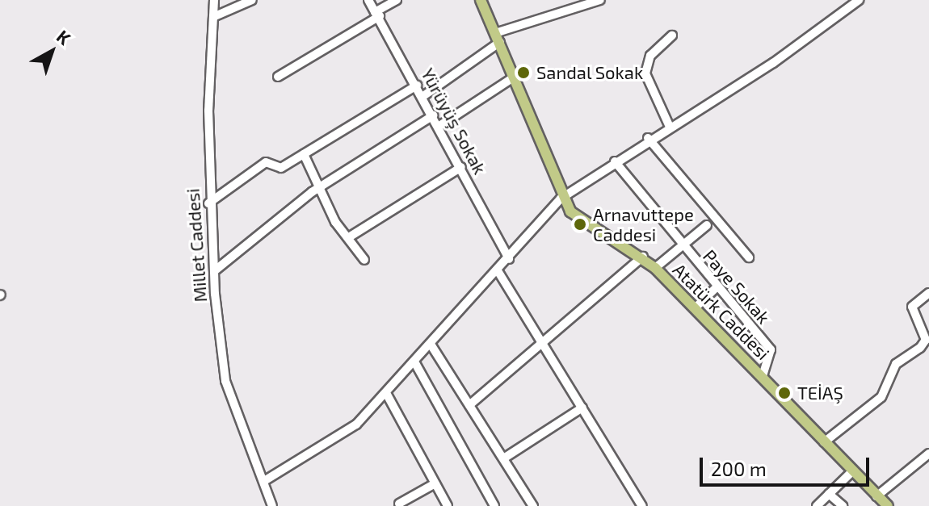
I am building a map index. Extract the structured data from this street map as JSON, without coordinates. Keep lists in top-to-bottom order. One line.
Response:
{"streets":{"main road":["Atatürk Caddesi"],"street":["Yürüyüş Sokak","Millet Caddesi","Paye Sokak"]},"crossings":[["Paye Sokak","Atatürk Caddesi"]],"places":["Sandal Sokak","Arnavuttepe Caddesi","TEİAŞ"],"scale_bar":"200 m","north":"top right"}
